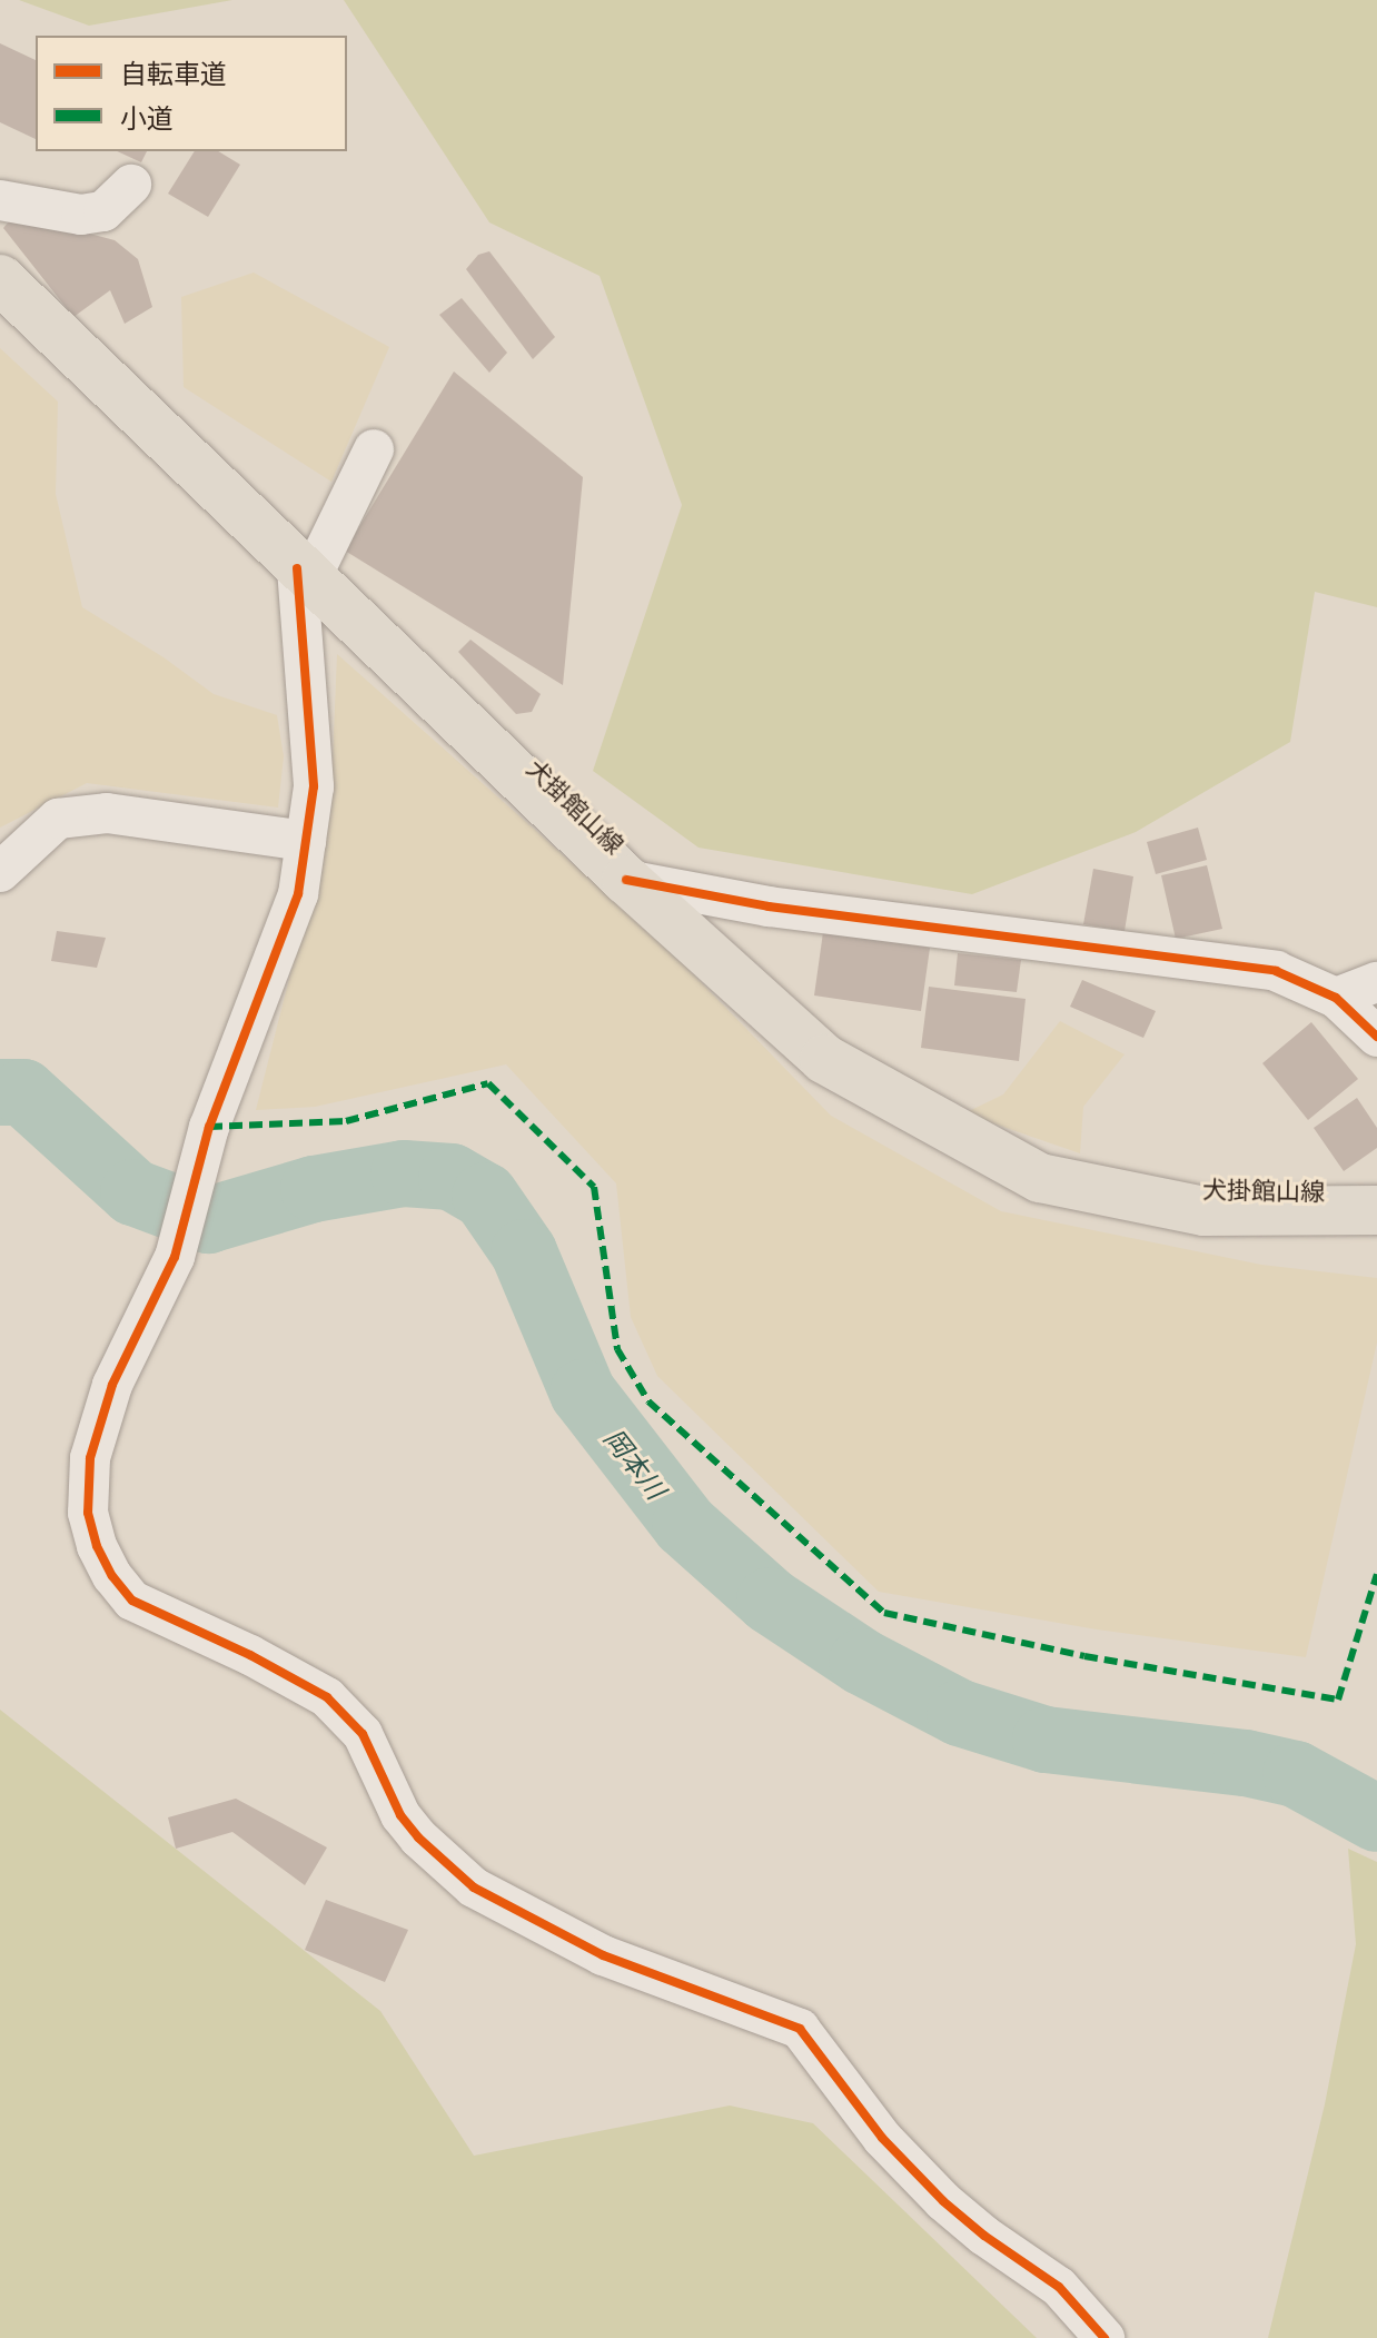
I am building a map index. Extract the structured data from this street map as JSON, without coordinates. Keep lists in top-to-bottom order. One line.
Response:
{"streets":{"main road":["犬掛館山線"]},"water":["岡本川"],"legend":["自転車道","小道"]}
